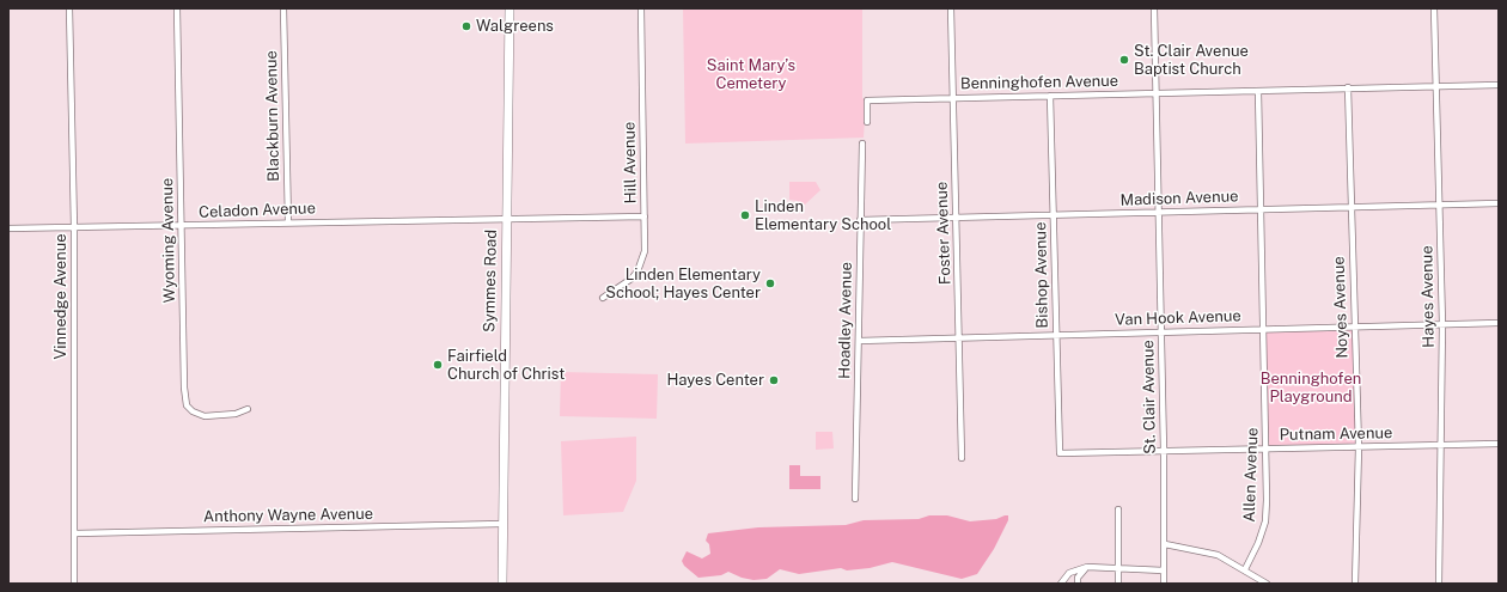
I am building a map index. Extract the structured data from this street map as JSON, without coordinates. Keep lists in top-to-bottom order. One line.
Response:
{"streets":{"main road":["Symmes Road"],"street":["Benninghofen Avenue","Blackburn Avenue","Hill Avenue","Madison Avenue","Celadon Avenue","Foster Avenue","Wyoming Avenue","Bishop Avenue","Vinnedge Avenue","Hayes Avenue","Noyes Avenue","Van Hook Avenue","Hoadley Avenue","St. Clair Avenue","Putnam Avenue","Allen Avenue","Anthony Wayne Avenue"]},"crossings":[["Benninghofen Avenue","Foster Avenue"],["Benninghofen Avenue","Bishop Avenue"],["Benninghofen Avenue","Hayes Avenue"],["Benninghofen Avenue","Noyes Avenue"],["Benninghofen Avenue","St. Clair Avenue"],["Benninghofen Avenue","Allen Avenue"],["Blackburn Avenue","Celadon Avenue"],["Madison Avenue","Foster Avenue"],["Madison Avenue","Bishop Avenue"],["Madison Avenue","Hayes Avenue"],["Madison Avenue","Noyes Avenue"],["Madison Avenue","Hoadley Avenue"],["Madison Avenue","St. Clair Avenue"],["Madison Avenue","Allen Avenue"],["Celadon Avenue","Wyoming Avenue"],["Celadon Avenue","Symmes Road"],["Celadon Avenue","Vinnedge Avenue"],["Foster Avenue","Van Hook Avenue"],["Bishop Avenue","Van Hook Avenue"],["Bishop Avenue","Putnam Avenue"],["Symmes Road","Anthony Wayne Avenue"],["Vinnedge Avenue","Anthony Wayne Avenue"],["Hayes Avenue","Van Hook Avenue"],["Hayes Avenue","Putnam Avenue"],["Noyes Avenue","Van Hook Avenue"],["Noyes Avenue","Putnam Avenue"],["Van Hook Avenue","Hoadley Avenue"],["Van Hook Avenue","St. Clair Avenue"],["Van Hook Avenue","Allen Avenue"],["St. Clair Avenue","Putnam Avenue"],["Putnam Avenue","Allen Avenue"]],"parks":["Saint Mary’s Cemetery","Benninghofen Playground"],"places":["Walgreens","St. Clair Avenue Baptist Church","Linden Elementary School","Linden Elementary School; Hayes Center","Fairfield Church of Christ","Hayes Center"]}
